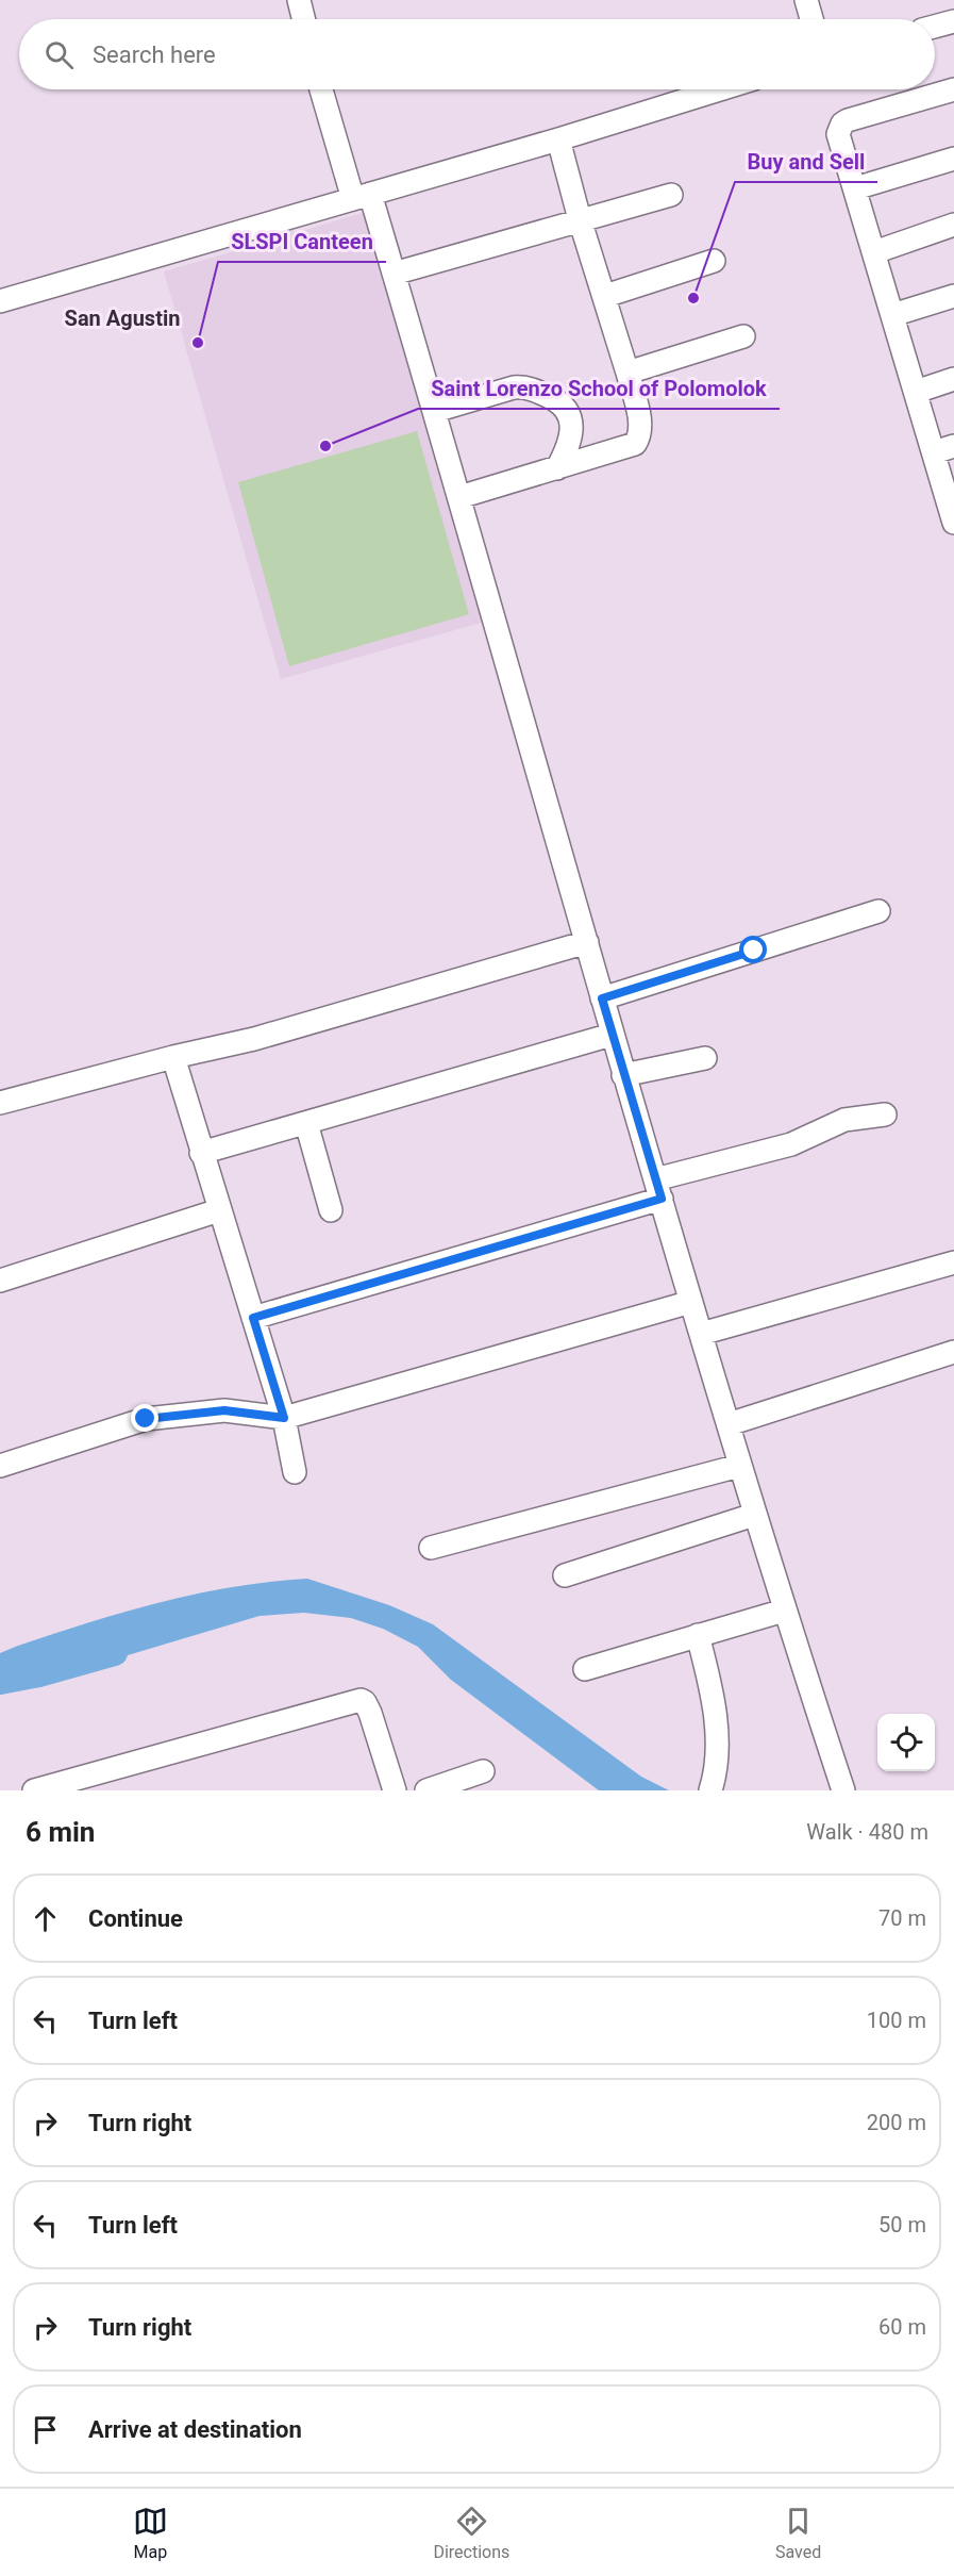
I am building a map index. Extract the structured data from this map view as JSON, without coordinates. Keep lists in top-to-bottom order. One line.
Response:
{"districts":["San Agustin"],"places":["Buy and Sell","SLSPI Canteen","Saint Lorenzo School of Polomolok"],"page":{"search":"Search here","heading":["6 min","Walk · 480 m"],"list":[["Continue","70 m"],["Turn left","100 m"],["Turn right","200 m"],["Turn left","50 m"],["Turn right","60 m"],"Arrive at destination"],"nav":["Map","Directions","Saved"]}}
